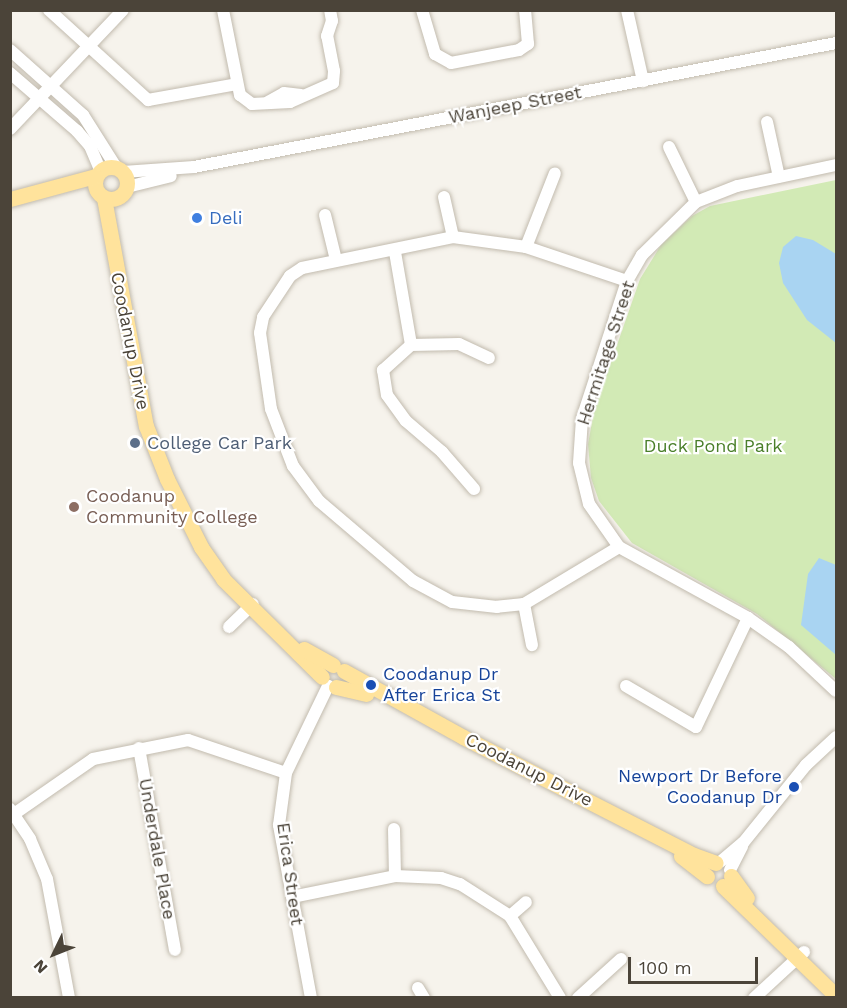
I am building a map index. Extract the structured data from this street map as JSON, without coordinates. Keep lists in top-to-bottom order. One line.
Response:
{"streets":{"main road":["Wanjeep Street","Coodanup Drive"],"street":["Hermitage Street","Underdale Place","Erica Street"]},"crossings":[["Wanjeep Street","Coodanup Drive"],["Coodanup Drive","Erica Street"]],"parks":["Duck Pond Park"],"places":["Deli","College Car Park","Coodanup Community College","Coodanup Dr After Erica St","Newport Dr Before Coodanup Dr"],"scale_bar":"100 m","north":"bottom left"}
